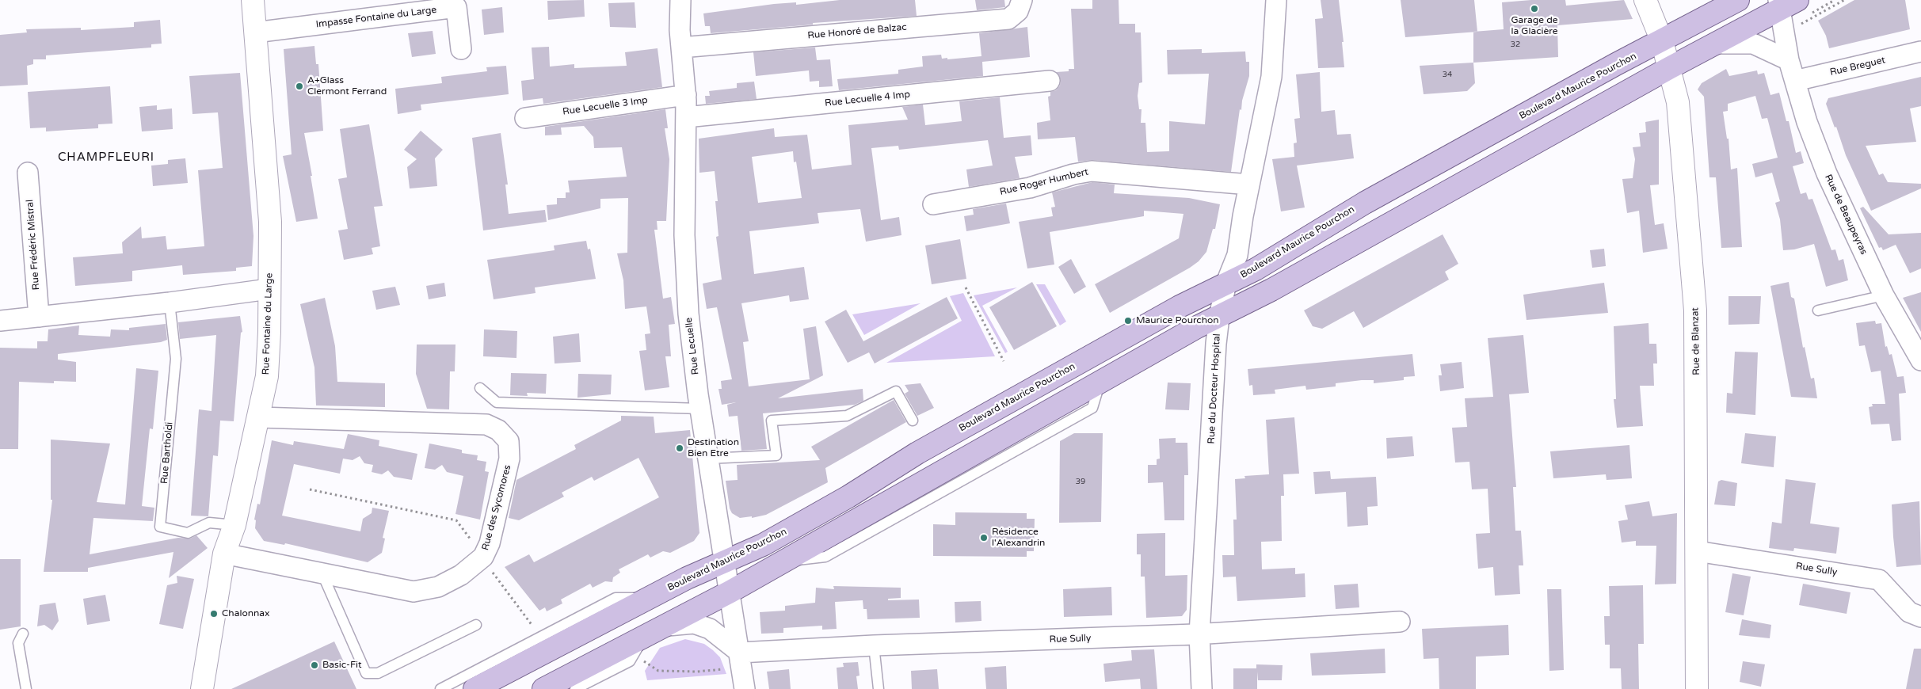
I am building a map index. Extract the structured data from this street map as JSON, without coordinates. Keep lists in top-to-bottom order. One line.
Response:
{"streets":{"main road":["Boulevard Maurice Pourchon"],"street":["Impasse Fontaine du Large","Rue Honoré de Balzac","Rue Breguet","Rue Lecuelle 4 Imp","Rue Lecuelle 3 Imp","Rue Roger Humbert","Rue de Beaupeyras","Rue Frédéric Mistral","Rue Fontaine du Large","Rue de Blanzat","Rue Lecuelle","Rue du Docteur Hospital","Rue des Sycomores","Rue Sully"],"lane":["Rue Bartholdi"]},"crossings":[["Impasse Fontaine du Large","Rue Fontaine du Large"],["Rue Honoré de Balzac","Rue Lecuelle"],["Rue Breguet","Rue de Beaupeyras"],["Boulevard Maurice Pourchon","Rue de Blanzat"],["Boulevard Maurice Pourchon","Rue Lecuelle"],["Boulevard Maurice Pourchon","Rue du Docteur Hospital"],["Rue Lecuelle 4 Imp","Rue Lecuelle"],["Rue Lecuelle 3 Imp","Rue Lecuelle"],["Rue Roger Humbert","Rue du Docteur Hospital"],["Rue Fontaine du Large","Rue Bartholdi"],["Rue Fontaine du Large","Rue des Sycomores"],["Rue de Blanzat","Rue Sully"],["Rue Lecuelle","Rue Sully"],["Rue du Docteur Hospital","Rue Sully"]],"districts":["CHAMPFLEURI"],"places":["Garage de la Glacière","A+Glass Clermont Ferrand","Maurice Pourchon","Destination Bien Etre","Résidence l'Alexandrin","Chalonnax","Basic-Fit"],"house_numbers":["32","34","39"]}
